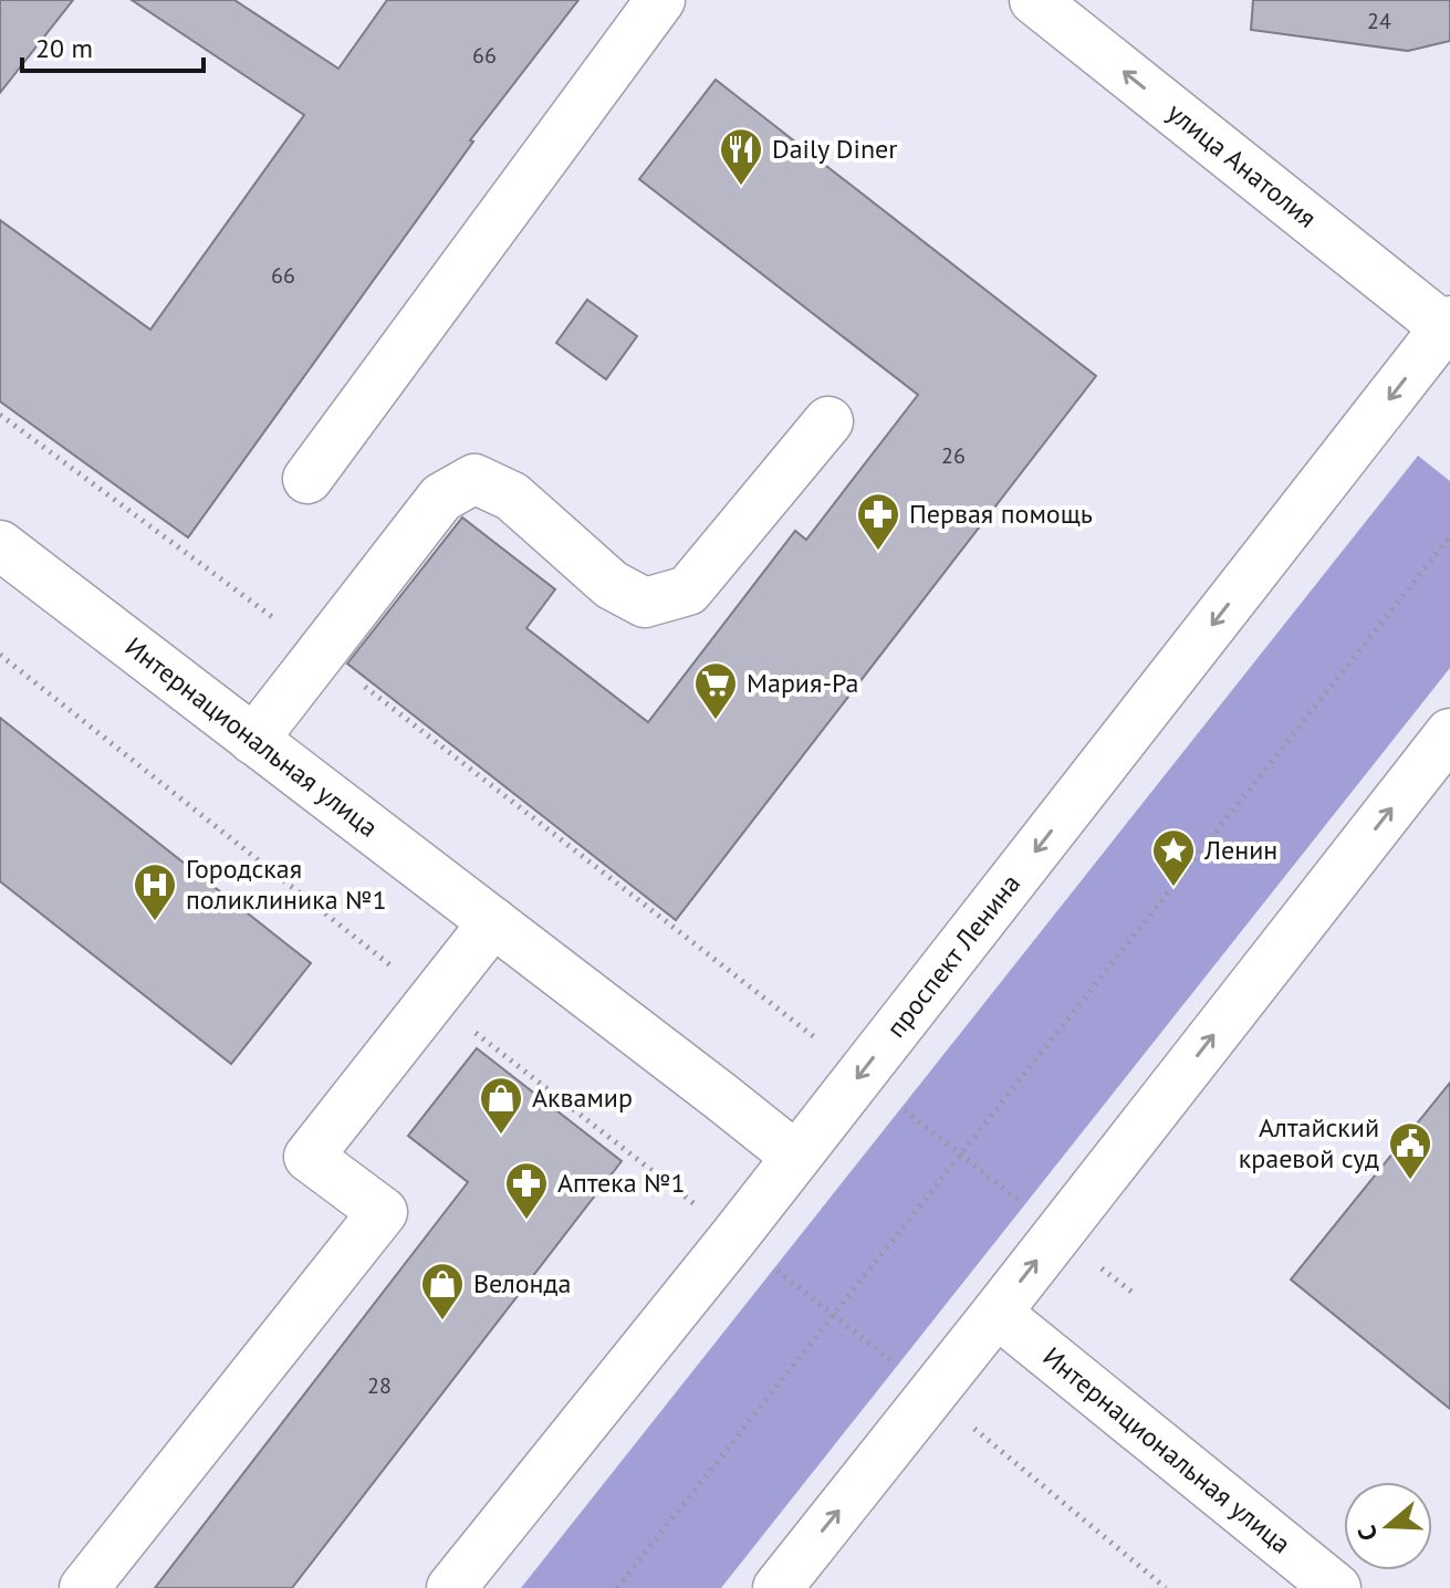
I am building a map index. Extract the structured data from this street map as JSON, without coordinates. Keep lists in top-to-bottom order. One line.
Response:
{"streets":{"main road":["улица Анатолия","Интернациональная улица","проспект Ленина"]},"crossings":[["улица Анатолия","проспект Ленина"],["Интернациональная улица","проспект Ленина"]],"one_way":["улица Анатолия"],"places":{"restaurant":["Daily Diner"],"pharmacy":["Первая помощь","Аптека №1"],"supermarket":["Мария-Ра"],"place":["Ленин"],"hospital":["Городская поликлиника №1"],"shop":["Аквамир","Велонда"],"public building":["Алтайский краевой суд"]},"house_numbers":["24","66","66","26","28"],"scale_bar":"20 m","north":"left"}
